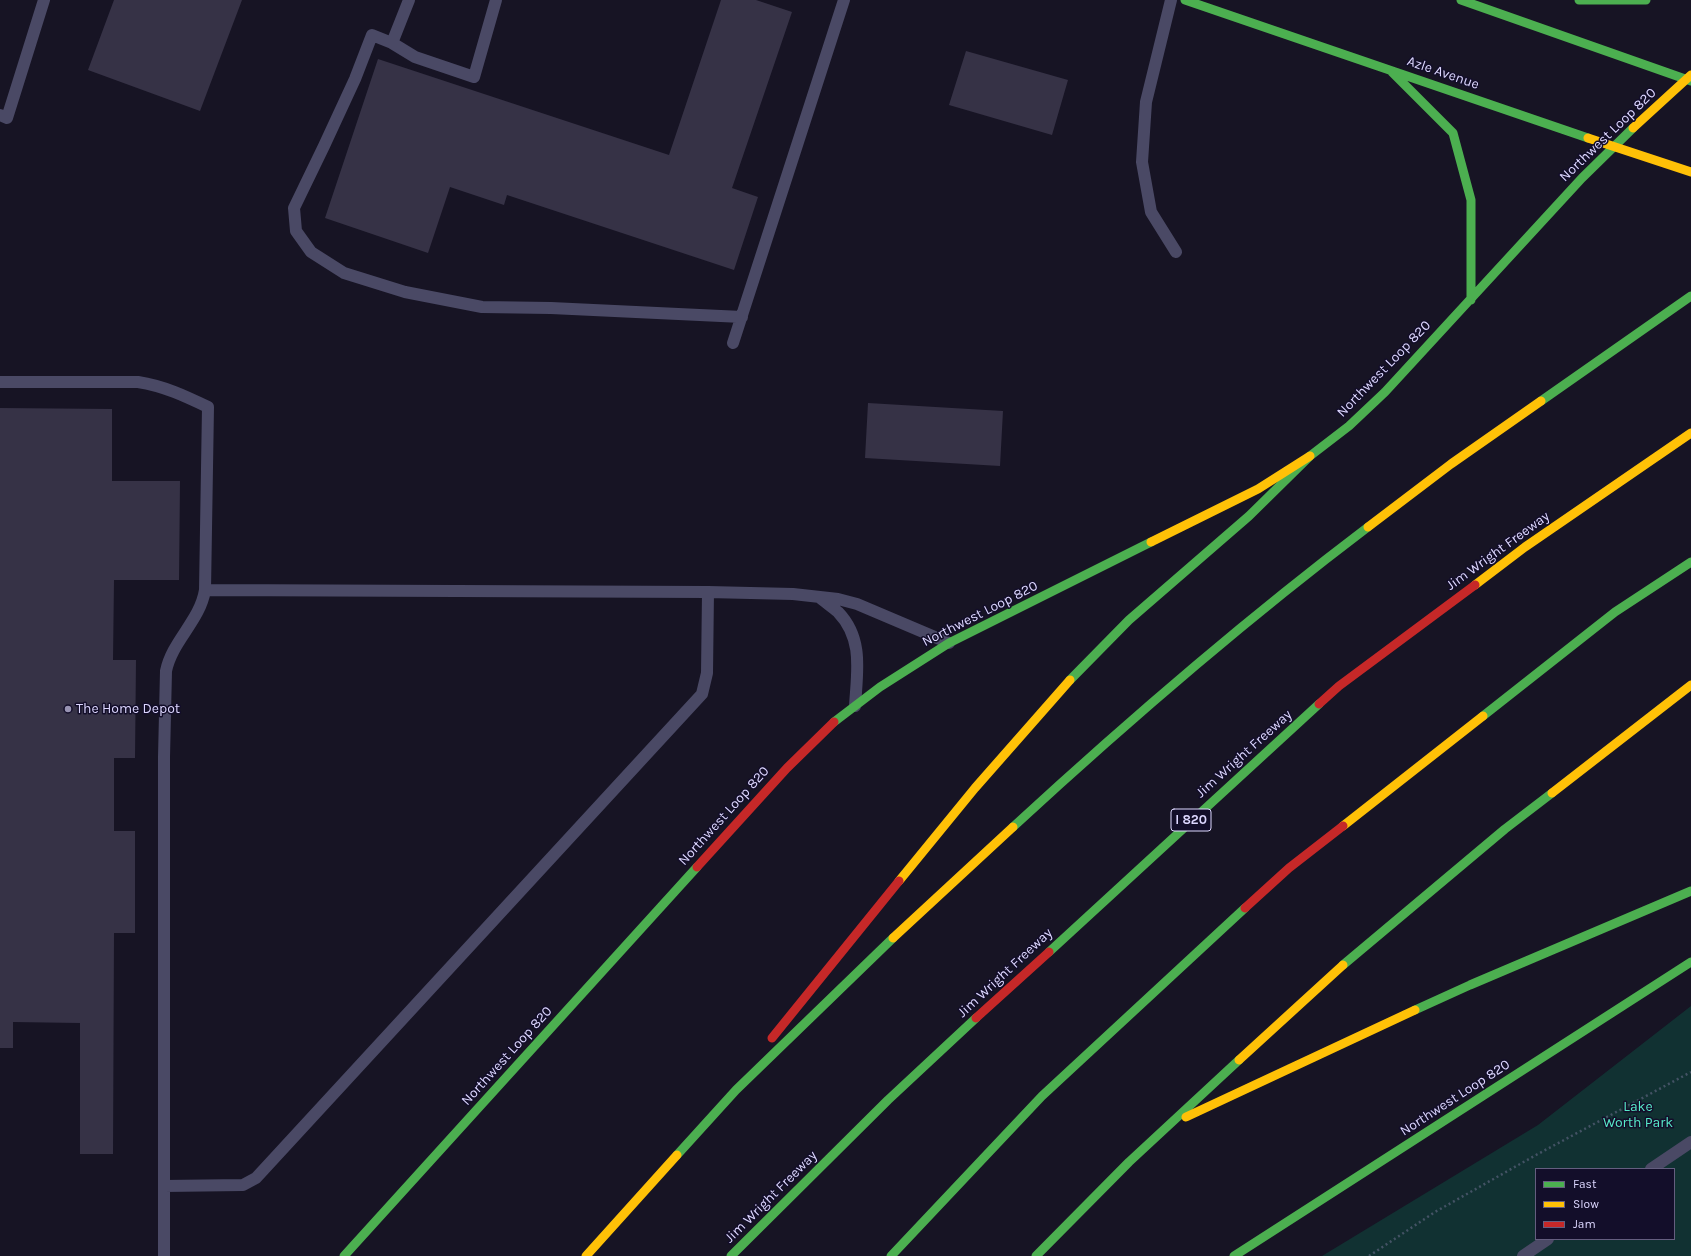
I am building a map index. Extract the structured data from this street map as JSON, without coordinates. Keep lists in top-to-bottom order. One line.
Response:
{"streets":{"main road":["Azle Avenue","Northwest Loop 820","Jim Wright Freeway","I 820"]},"crossings":[["Azle Avenue","Northwest Loop 820"]],"parks":["Lake Worth Park"],"places":["The Home Depot"],"legend":["Fast","Slow","Jam"]}
